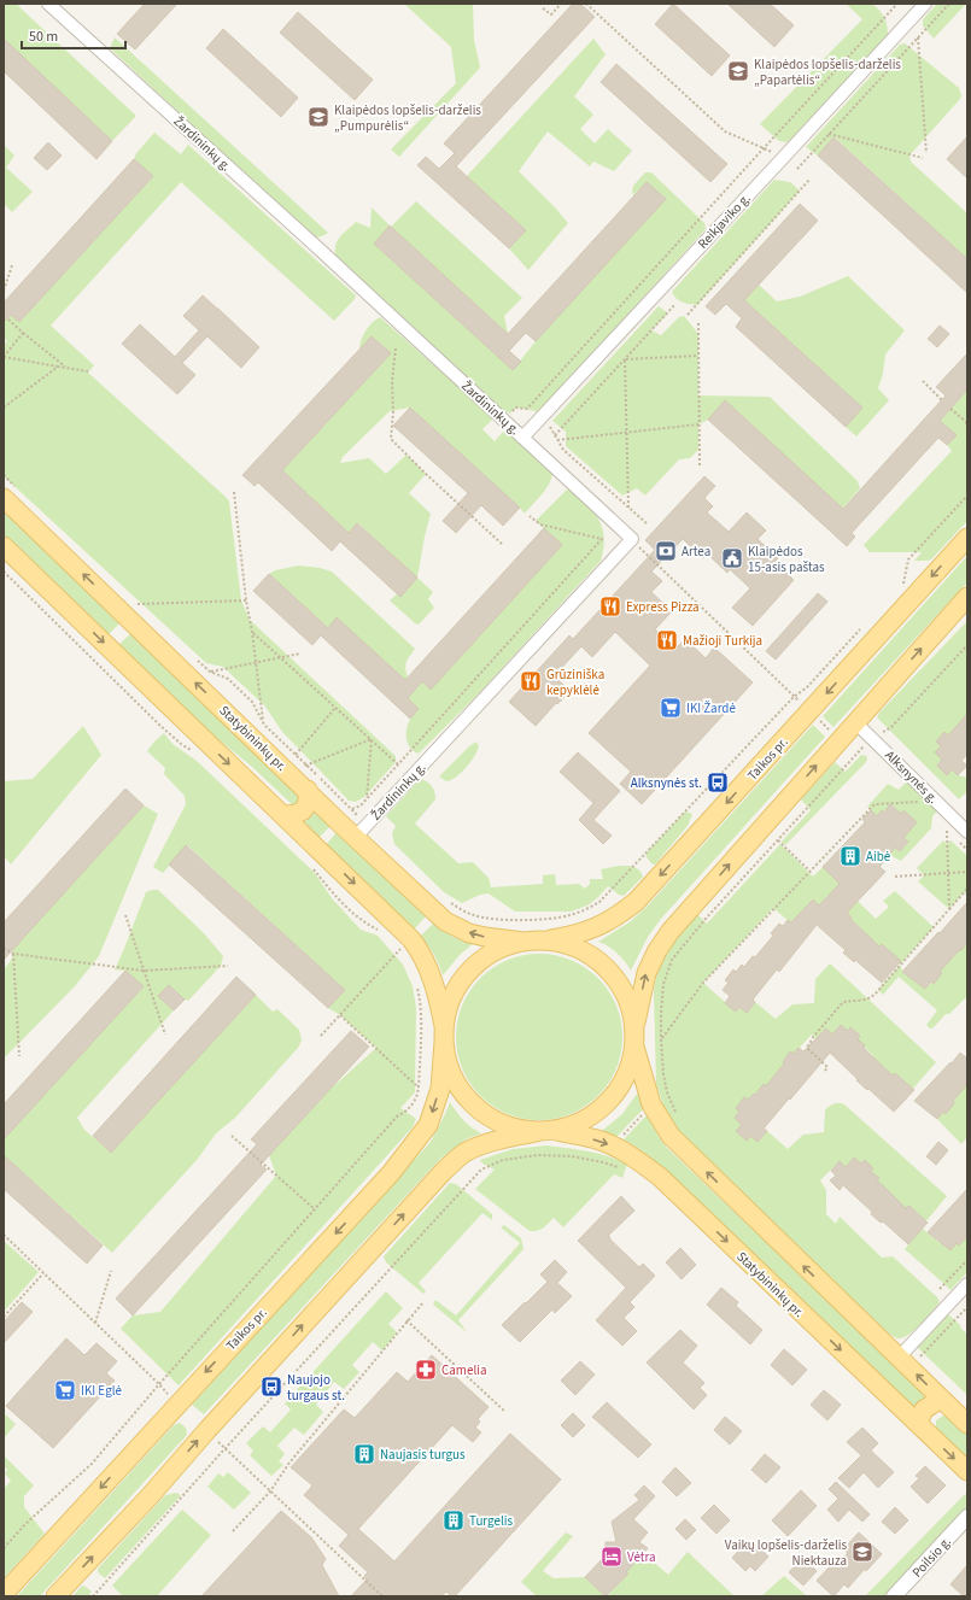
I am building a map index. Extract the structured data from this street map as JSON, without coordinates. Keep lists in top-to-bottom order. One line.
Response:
{"streets":{"main road":["Statybininkų pr.","Taikos pr."],"street":["Žardininkų g.","Reikjaviko g.","Alksnynės g.","Poilsio g."]},"crossings":[["Žardininkų g.","Reikjaviko g."],["Žardininkų g.","Statybininkų pr."],["Statybininkų pr.","Taikos pr."]],"places":{"school or university":["Klaipėdos lopšelis-darželis „Papartėlis“","Klaipėdos lopšelis-darželis „Pumpurėlis“","Vaikų lopšelis-darželis Niektauza"],"bank":["Artea"],"public building":["Klaipėdos 15-asis paštas"],"restaurant":["Express Pizza","Mažioji Turkija","Grūziniška kepyklėlė"],"supermarket":["IKI Žardė","IKI Eglė"],"bus stop":["Alksnynės st.","Naujojo turgaus st."],"building":["Aibė","Naujasis turgus","Turgelis"],"pharmacy":["Camelia"],"hotel":["Vėtra"]},"scale_bar":"50 m"}
